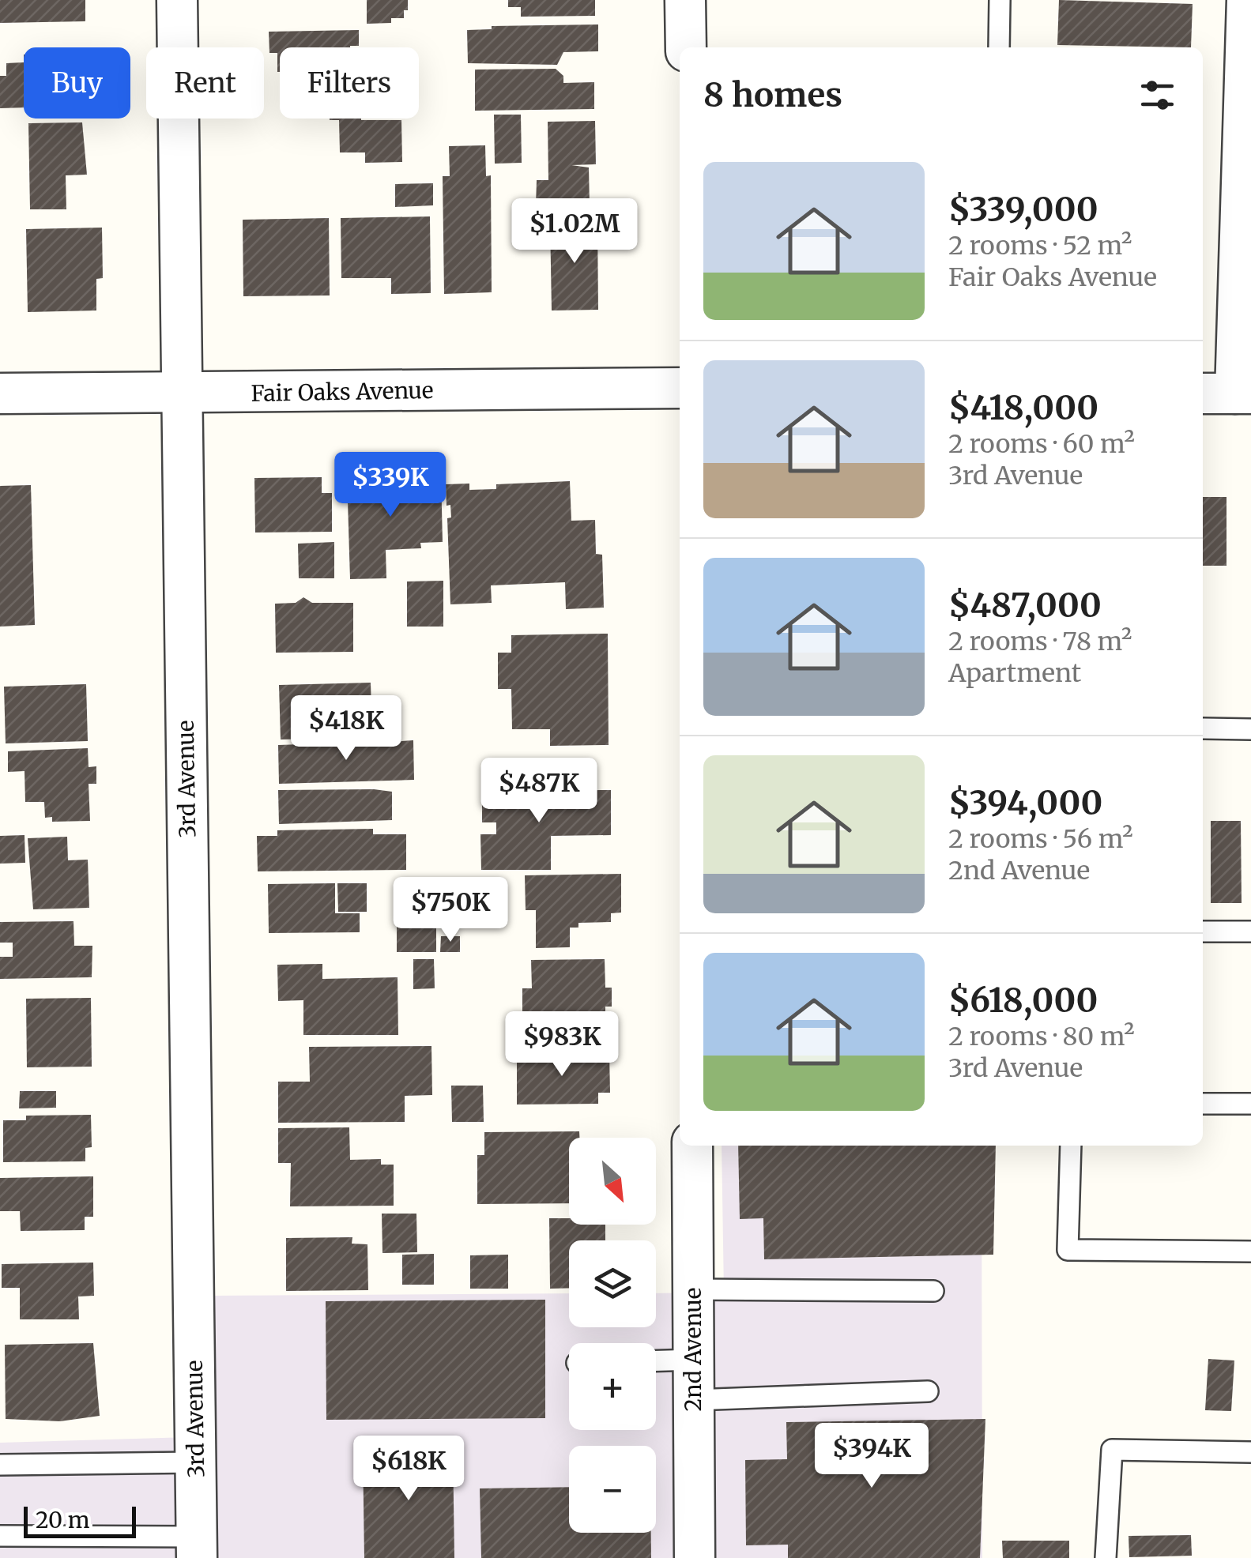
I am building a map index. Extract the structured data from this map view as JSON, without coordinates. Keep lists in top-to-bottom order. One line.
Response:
{"streets":{"street":["Fair Oaks Avenue","3rd Avenue","2nd Avenue"]},"crossings":[["Fair Oaks Avenue","3rd Avenue"]],"scale_bar":"20 m","north":"bottom right","page":{"chip":["Buy","Rent","Filters"],"heading":"8 homes","list":[{"name":"$339,000","note":"2 rooms · 52 m² · Fair Oaks Avenue"},{"name":"$418,000","note":"2 rooms · 60 m² · 3rd Avenue"},{"name":"$487,000","note":"2 rooms · 78 m² · Apartment"},{"name":"$394,000","note":"2 rooms · 56 m² · 2nd Avenue"},{"name":"$618,000","note":"2 rooms · 80 m² · 3rd Avenue"}],"price":["$1.02M","$339K","$418K","$487K","$750K","$983K","$394K","$618K"],"map_buttons":["+","−"],"scale":"20 m"}}
